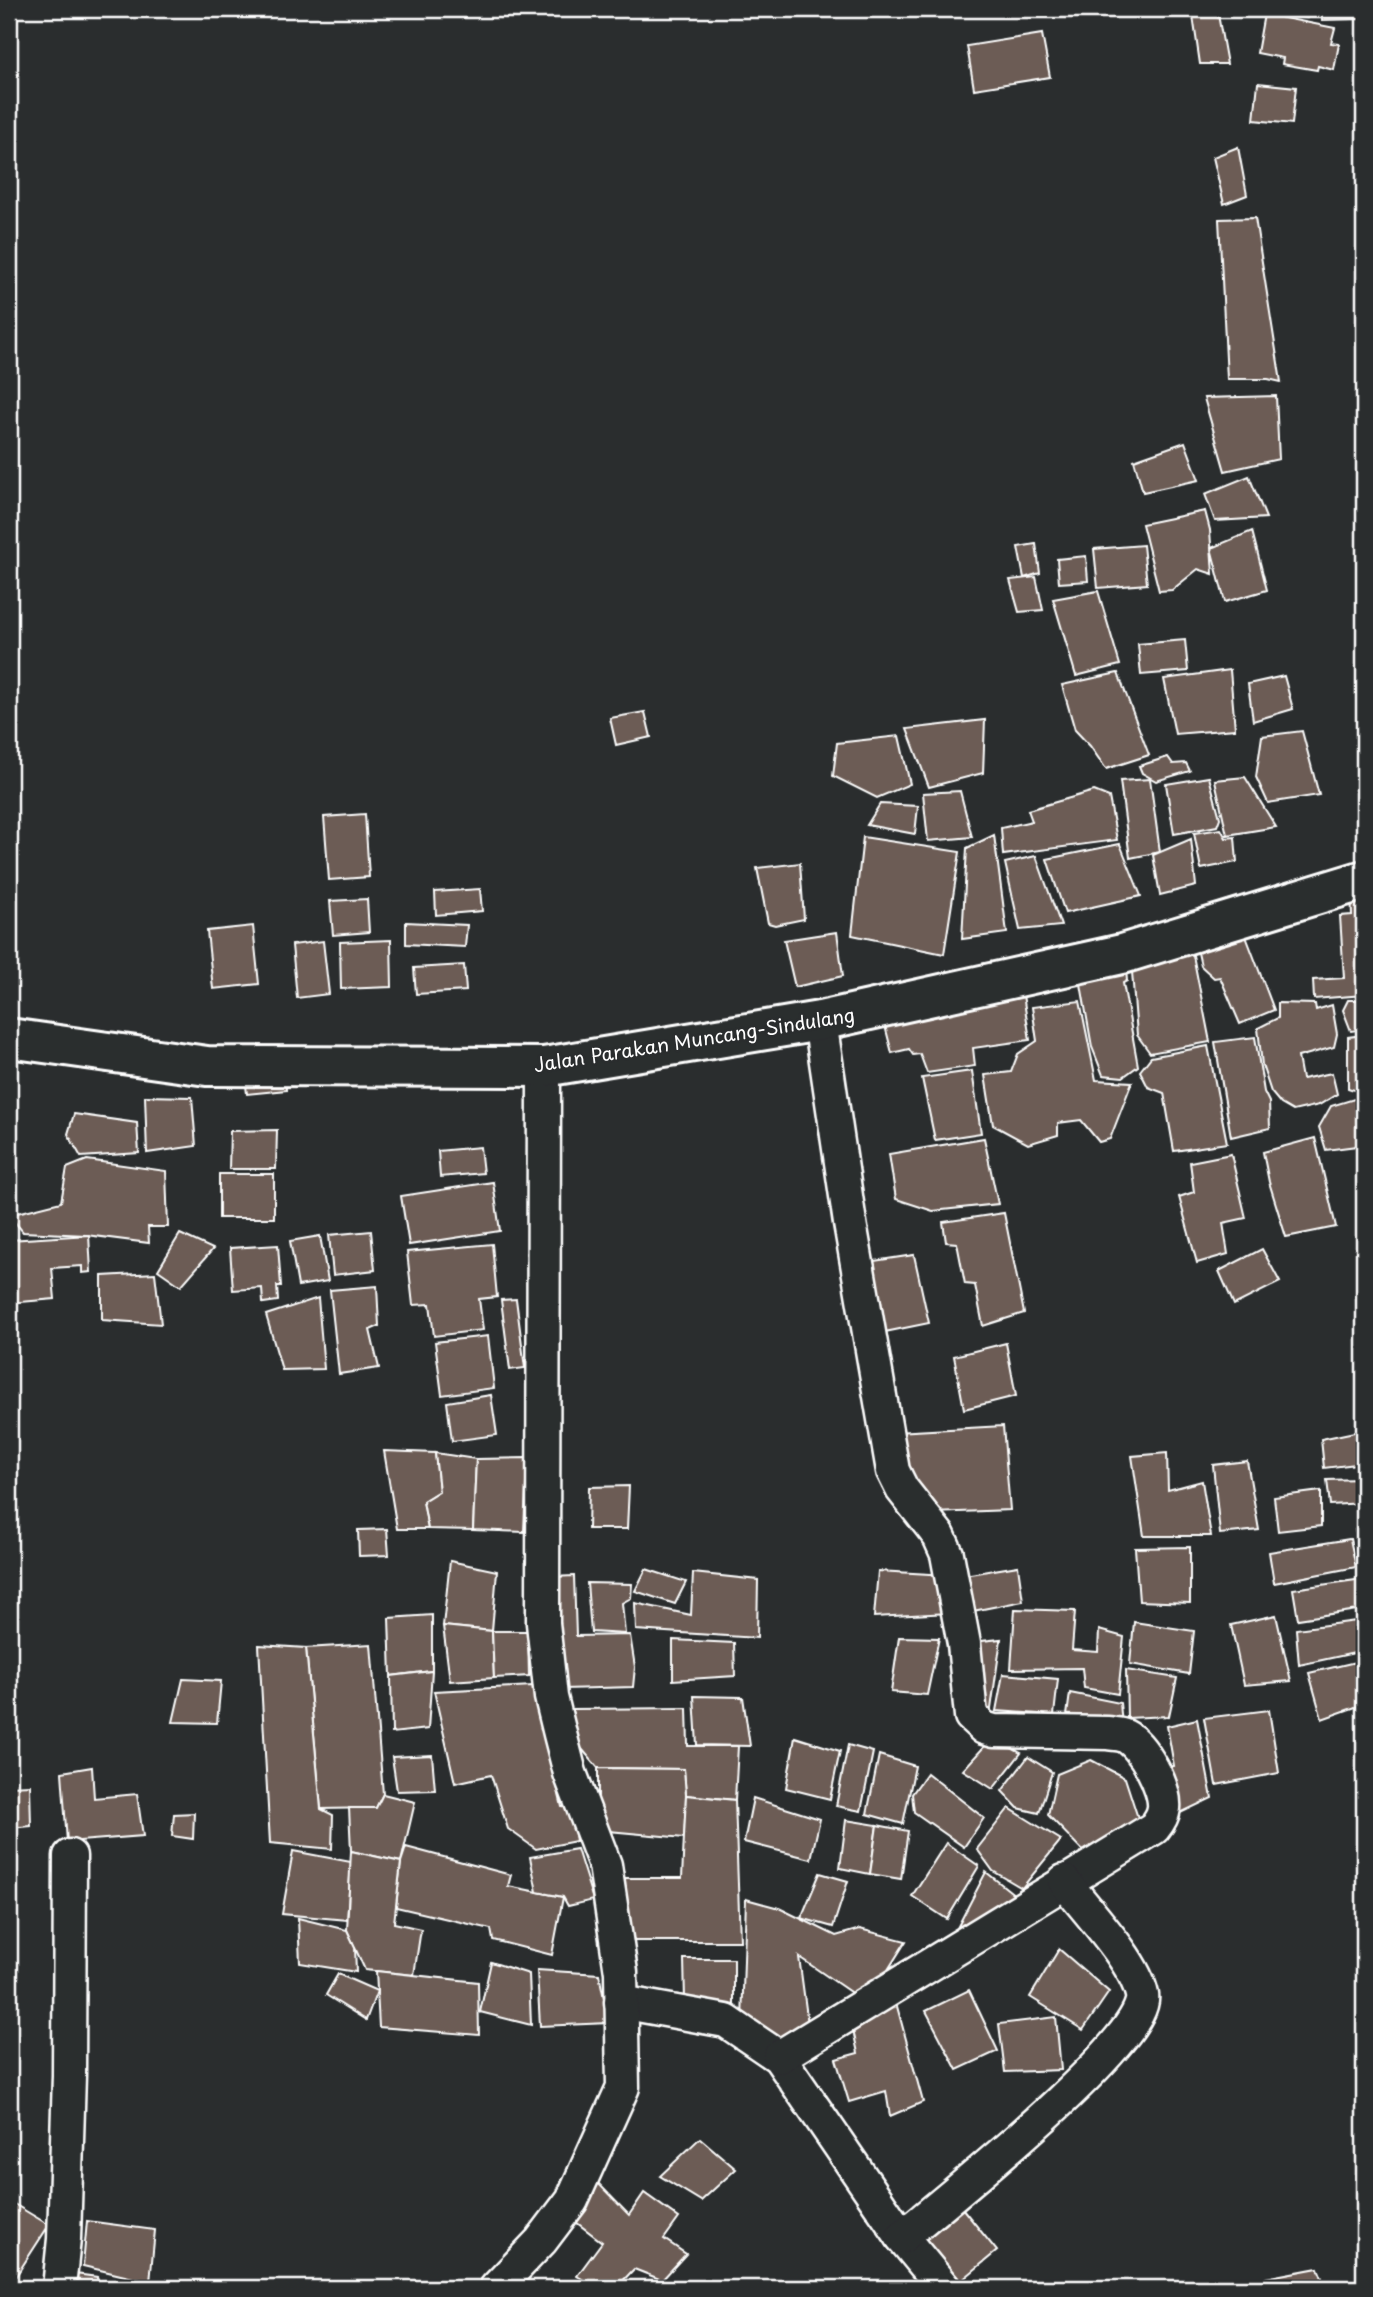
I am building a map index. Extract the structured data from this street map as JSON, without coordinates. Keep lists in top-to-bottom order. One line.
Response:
{"streets":{"street":["Jalan Parakan Muncang-Sindulang"]}}
